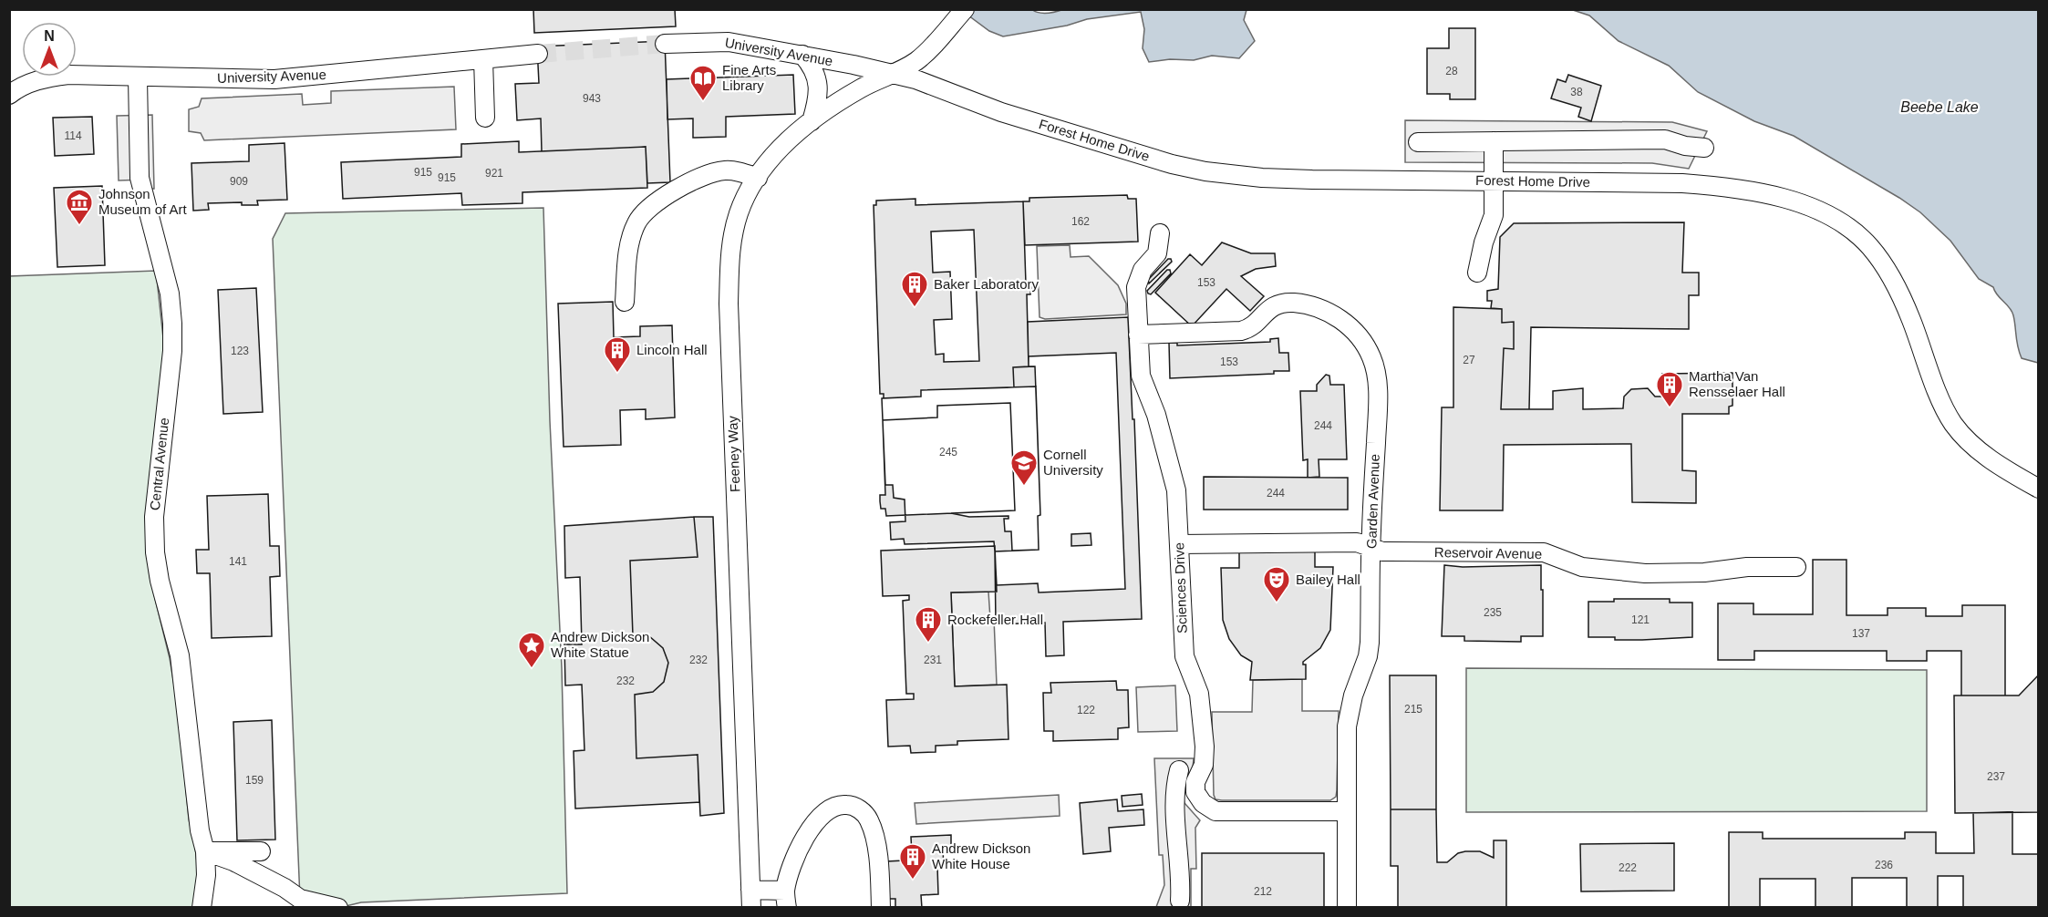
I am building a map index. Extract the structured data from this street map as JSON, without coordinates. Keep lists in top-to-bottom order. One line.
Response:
{"streets":{"street":["University Avenue","Forest Home Drive","Feeney Way","Central Avenue","Garden Avenue","Reservoir Avenue","Sciences Drive"]},"crossings":[["University Avenue","Forest Home Drive"],["University Avenue","Feeney Way"],["University Avenue","Central Avenue"],["Forest Home Drive","Feeney Way"],["Garden Avenue","Reservoir Avenue"],["Garden Avenue","Sciences Drive"],["Reservoir Avenue","Sciences Drive"]],"water":["Beebe Lake"],"places":{"library":["Fine Arts Library"],"museum":["Johnson Museum of Art"],"building":["Baker Laboratory","Lincoln Hall","Martha Van Rensselaer Hall","Rockefeller Hall","Andrew Dickson White House"],"school or university":["Cornell University"],"theatre":["Bailey Hall"],"place":["Andrew Dickson White Statue"]},"house_numbers":["28","38","943","114","915","921","915","909","162","153","123","27","153","244","245","244","141","235","121","137","232","231","232","215","122","237","159","236","222","212"],"north":"top"}
